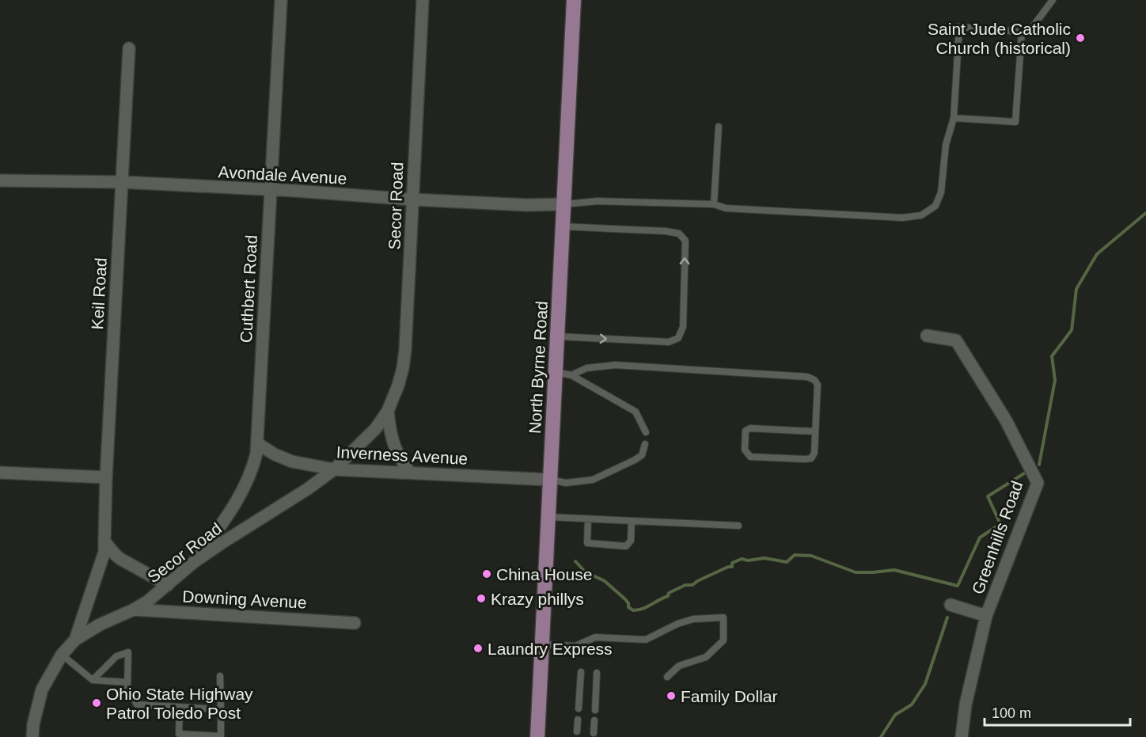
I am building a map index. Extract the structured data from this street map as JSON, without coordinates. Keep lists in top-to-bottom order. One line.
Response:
{"streets":{"main road":["North Byrne Road"],"street":["Avondale Avenue","Secor Road","Cuthbert Road","Keil Road","Inverness Avenue","Greenhills Road","Downing Avenue"]},"crossings":[["Avondale Avenue","Secor Road"],["Avondale Avenue","Cuthbert Road"],["Avondale Avenue","Keil Road"],["Avondale Avenue","North Byrne Road"],["Secor Road","Cuthbert Road"],["Secor Road","Keil Road"],["Secor Road","Inverness Avenue"],["Secor Road","Downing Avenue"],["Cuthbert Road","Inverness Avenue"],["North Byrne Road","Inverness Avenue"]],"places":["Saint Jude Catholic Church (historical)","China House","Krazy phillys","Laundry Express","Family Dollar","Ohio State Highway Patrol Toledo Post"],"scale_bar":"100 m"}
